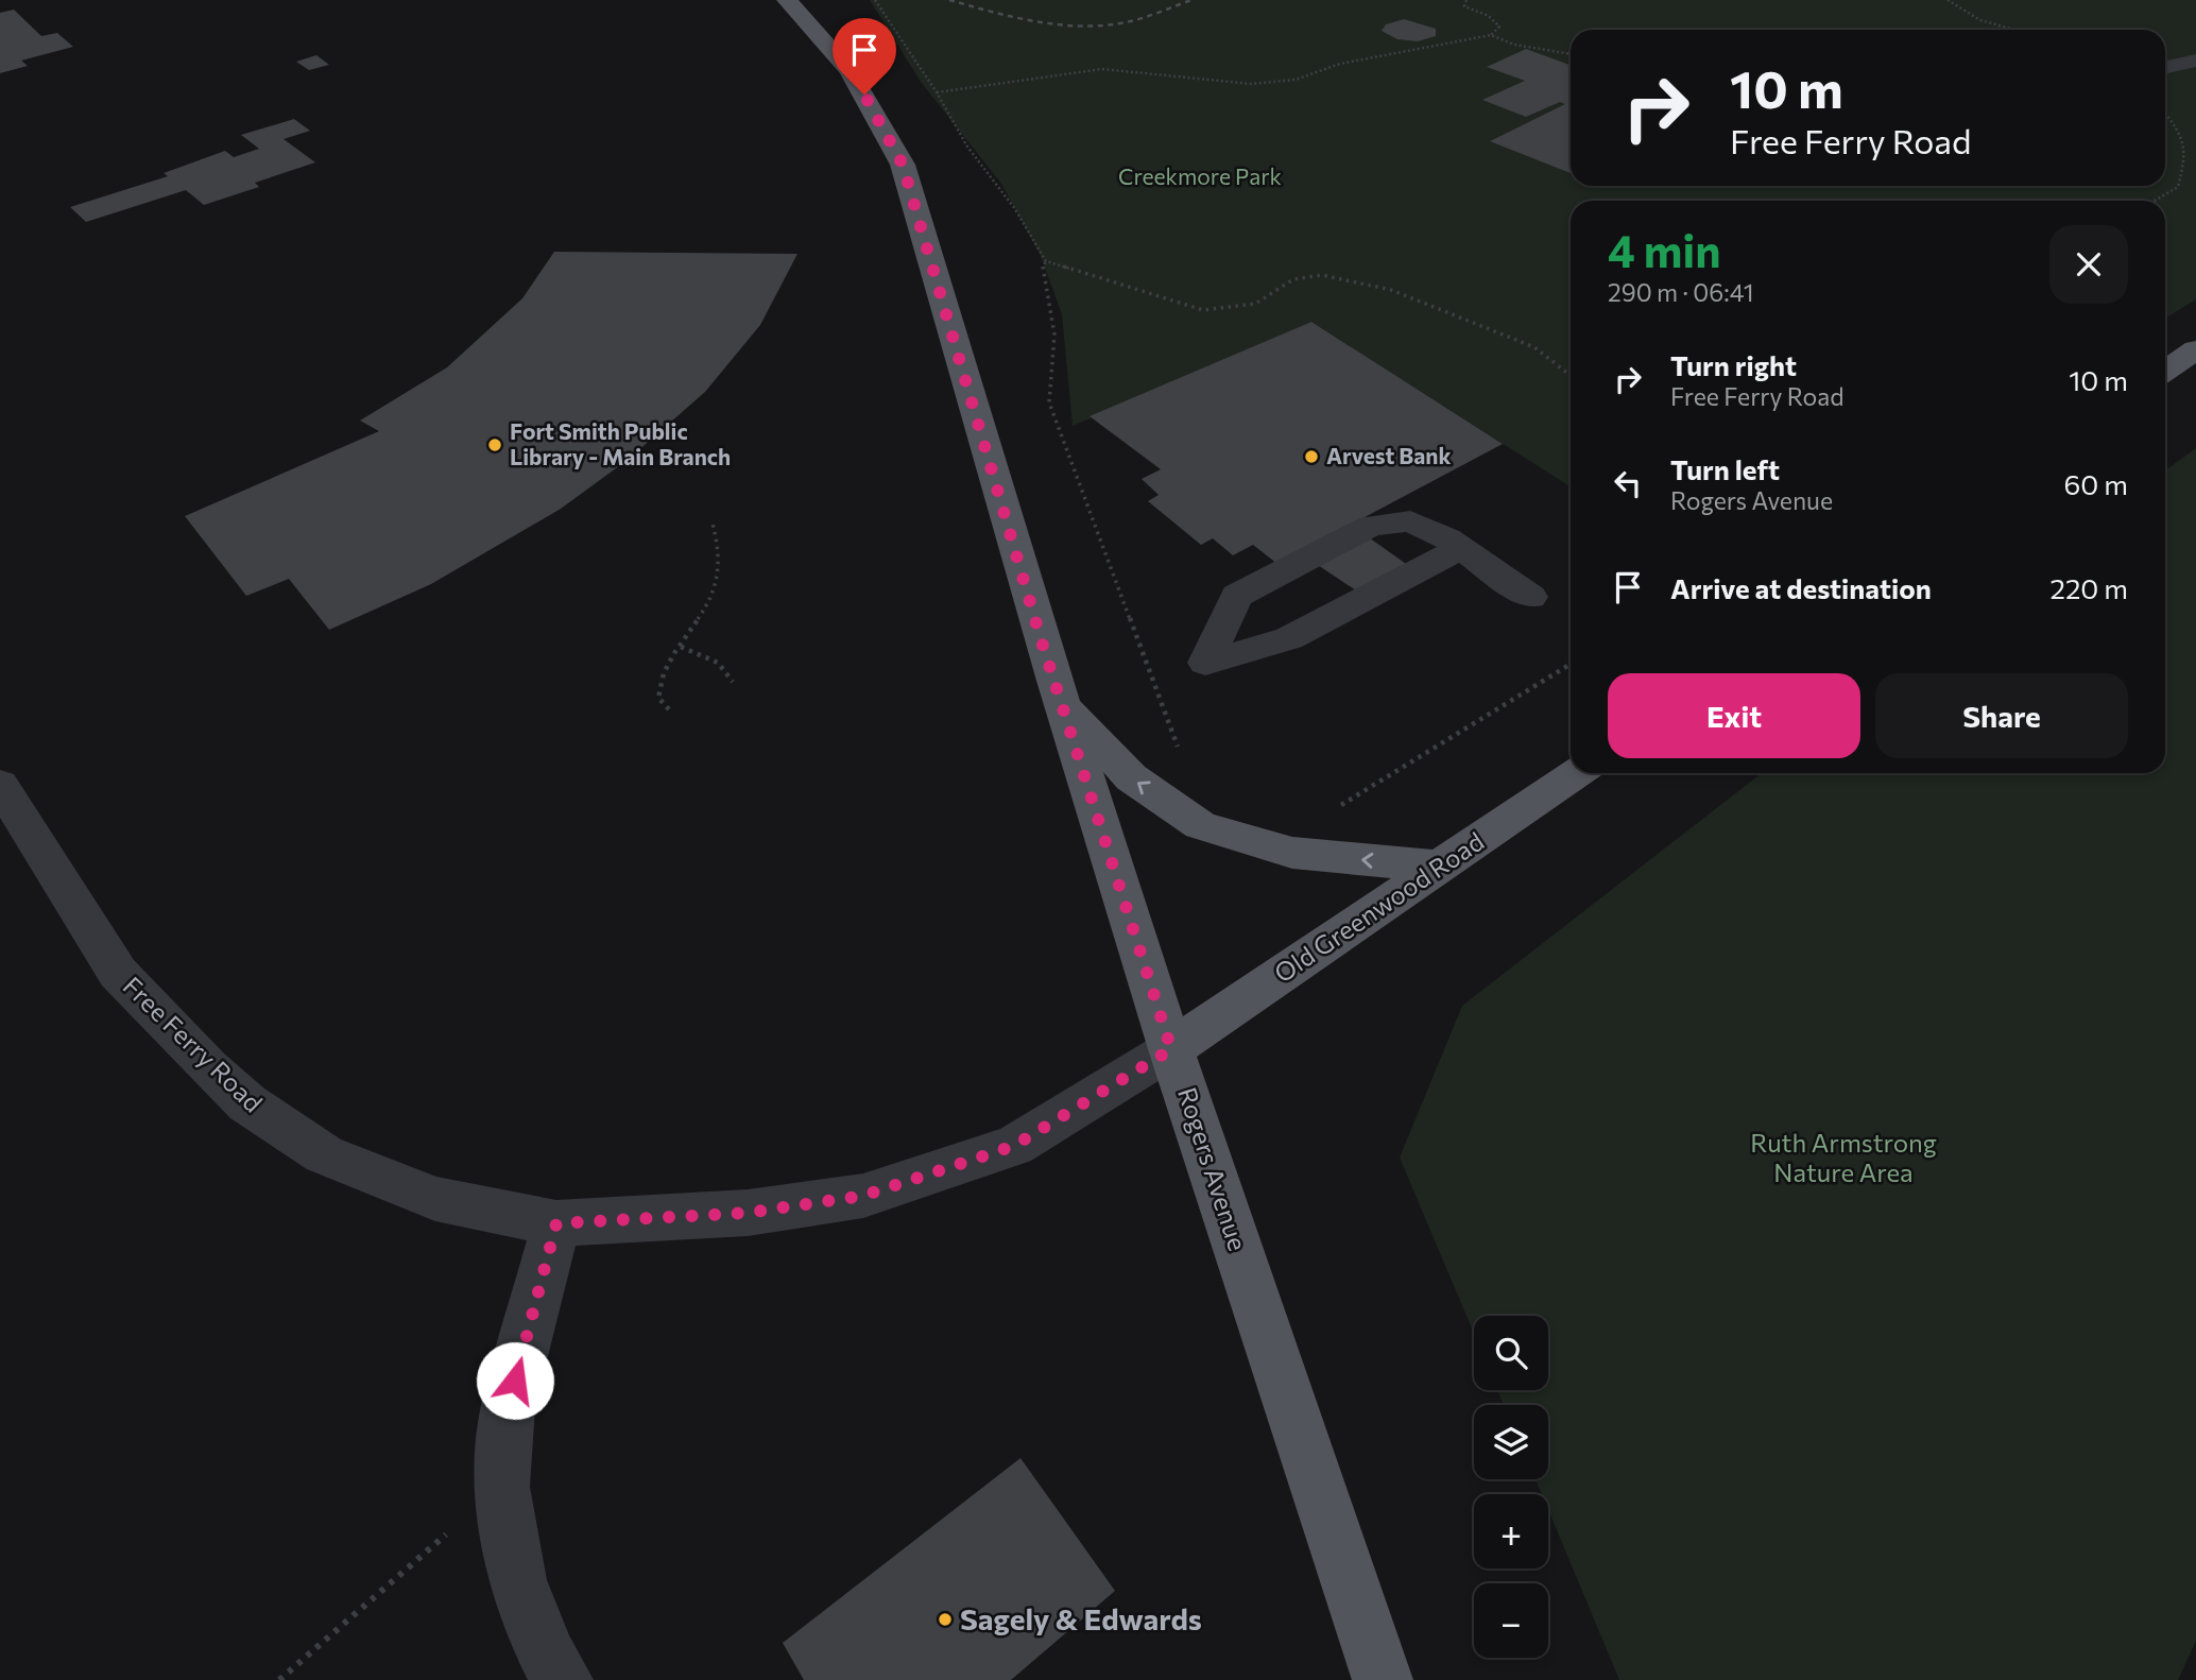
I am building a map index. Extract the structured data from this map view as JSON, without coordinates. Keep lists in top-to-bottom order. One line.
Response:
{"streets":{"main road":["Old Greenwood Road","Rogers Avenue"],"street":["Free Ferry Road"]},"crossings":[["Old Greenwood Road","Free Ferry Road"],["Old Greenwood Road","Rogers Avenue"],["Free Ferry Road","Rogers Avenue"]],"parks":["Creekmore Park","Ruth Armstrong Nature Area"],"places":["Fort Smith Public Library - Main Branch","Arvest Bank","Sagely & Edwards"],"page":{"turn":["10 m","Free Ferry Road"],"heading":["4 min","290 m · 06:41"],"list":[{"name":"Turn right","note":"Free Ferry Road","value":"10 m"},{"name":"Turn left","note":"Rogers Avenue","value":"60 m"},{"name":"Arrive at destination","value":"220 m"}],"buttons":["Exit","Share"],"map_buttons":["+","−"]}}
